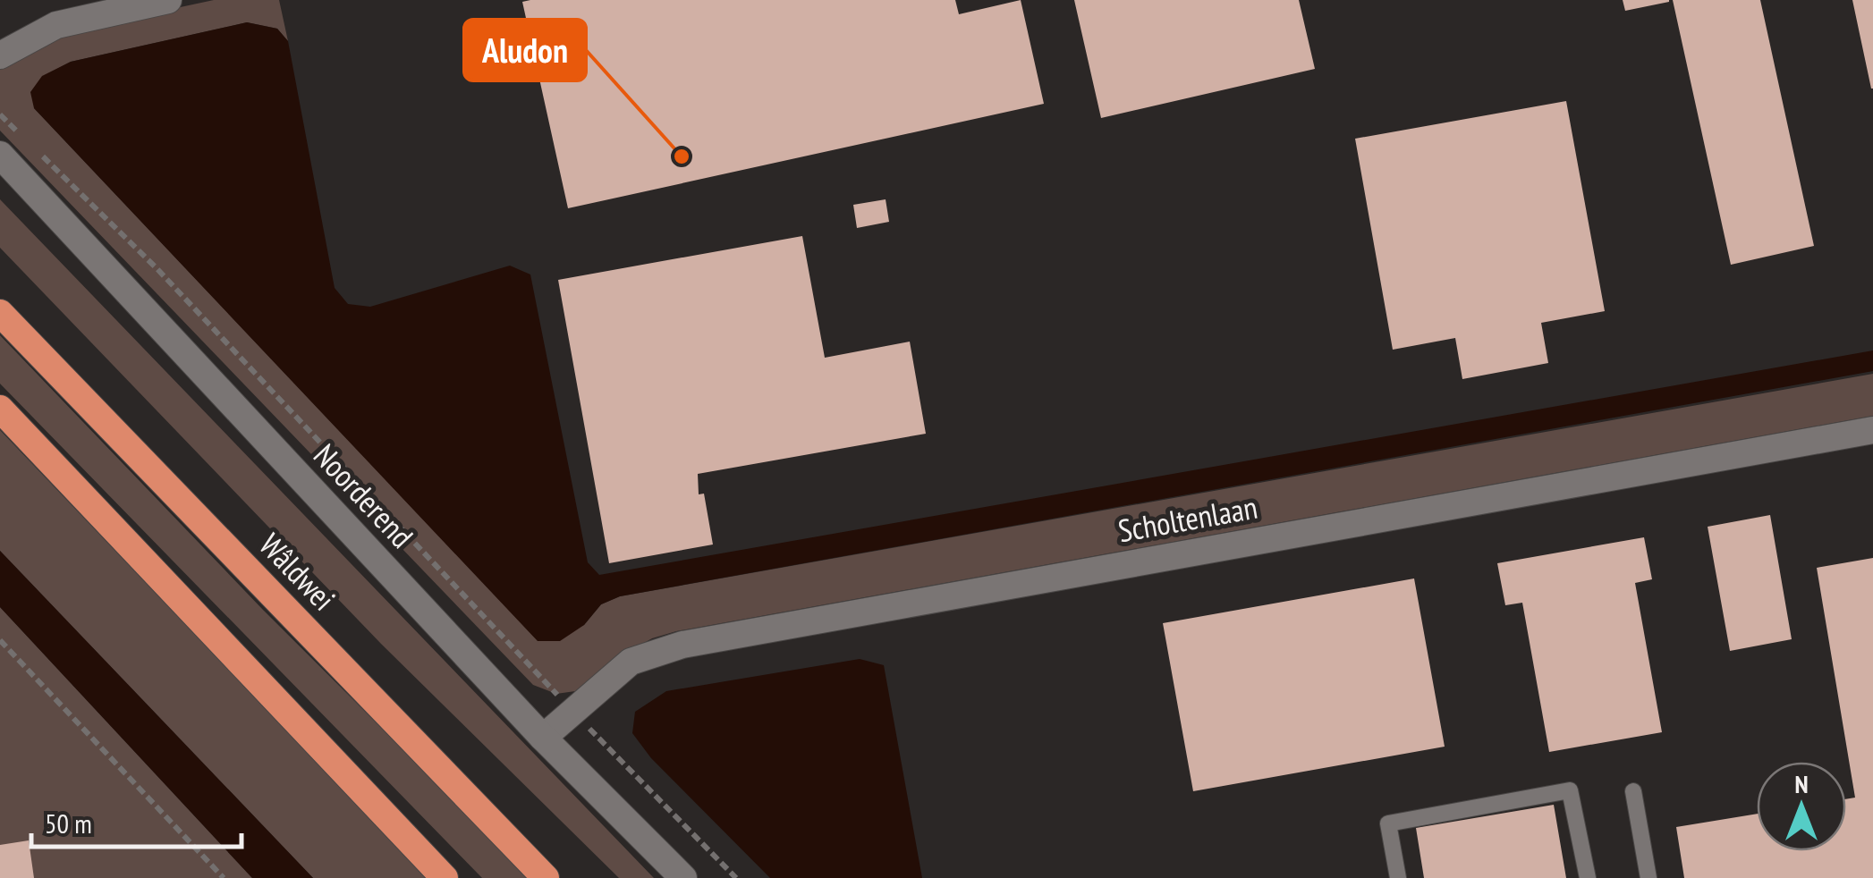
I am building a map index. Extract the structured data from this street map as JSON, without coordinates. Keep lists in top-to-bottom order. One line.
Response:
{"streets":{"highway":["Wâldwei"],"street":["Noorderend","Scholtenlaan"]},"crossings":[["Noorderend","Scholtenlaan"]],"places":["Aludon"],"scale_bar":"50 m","north":"top"}
